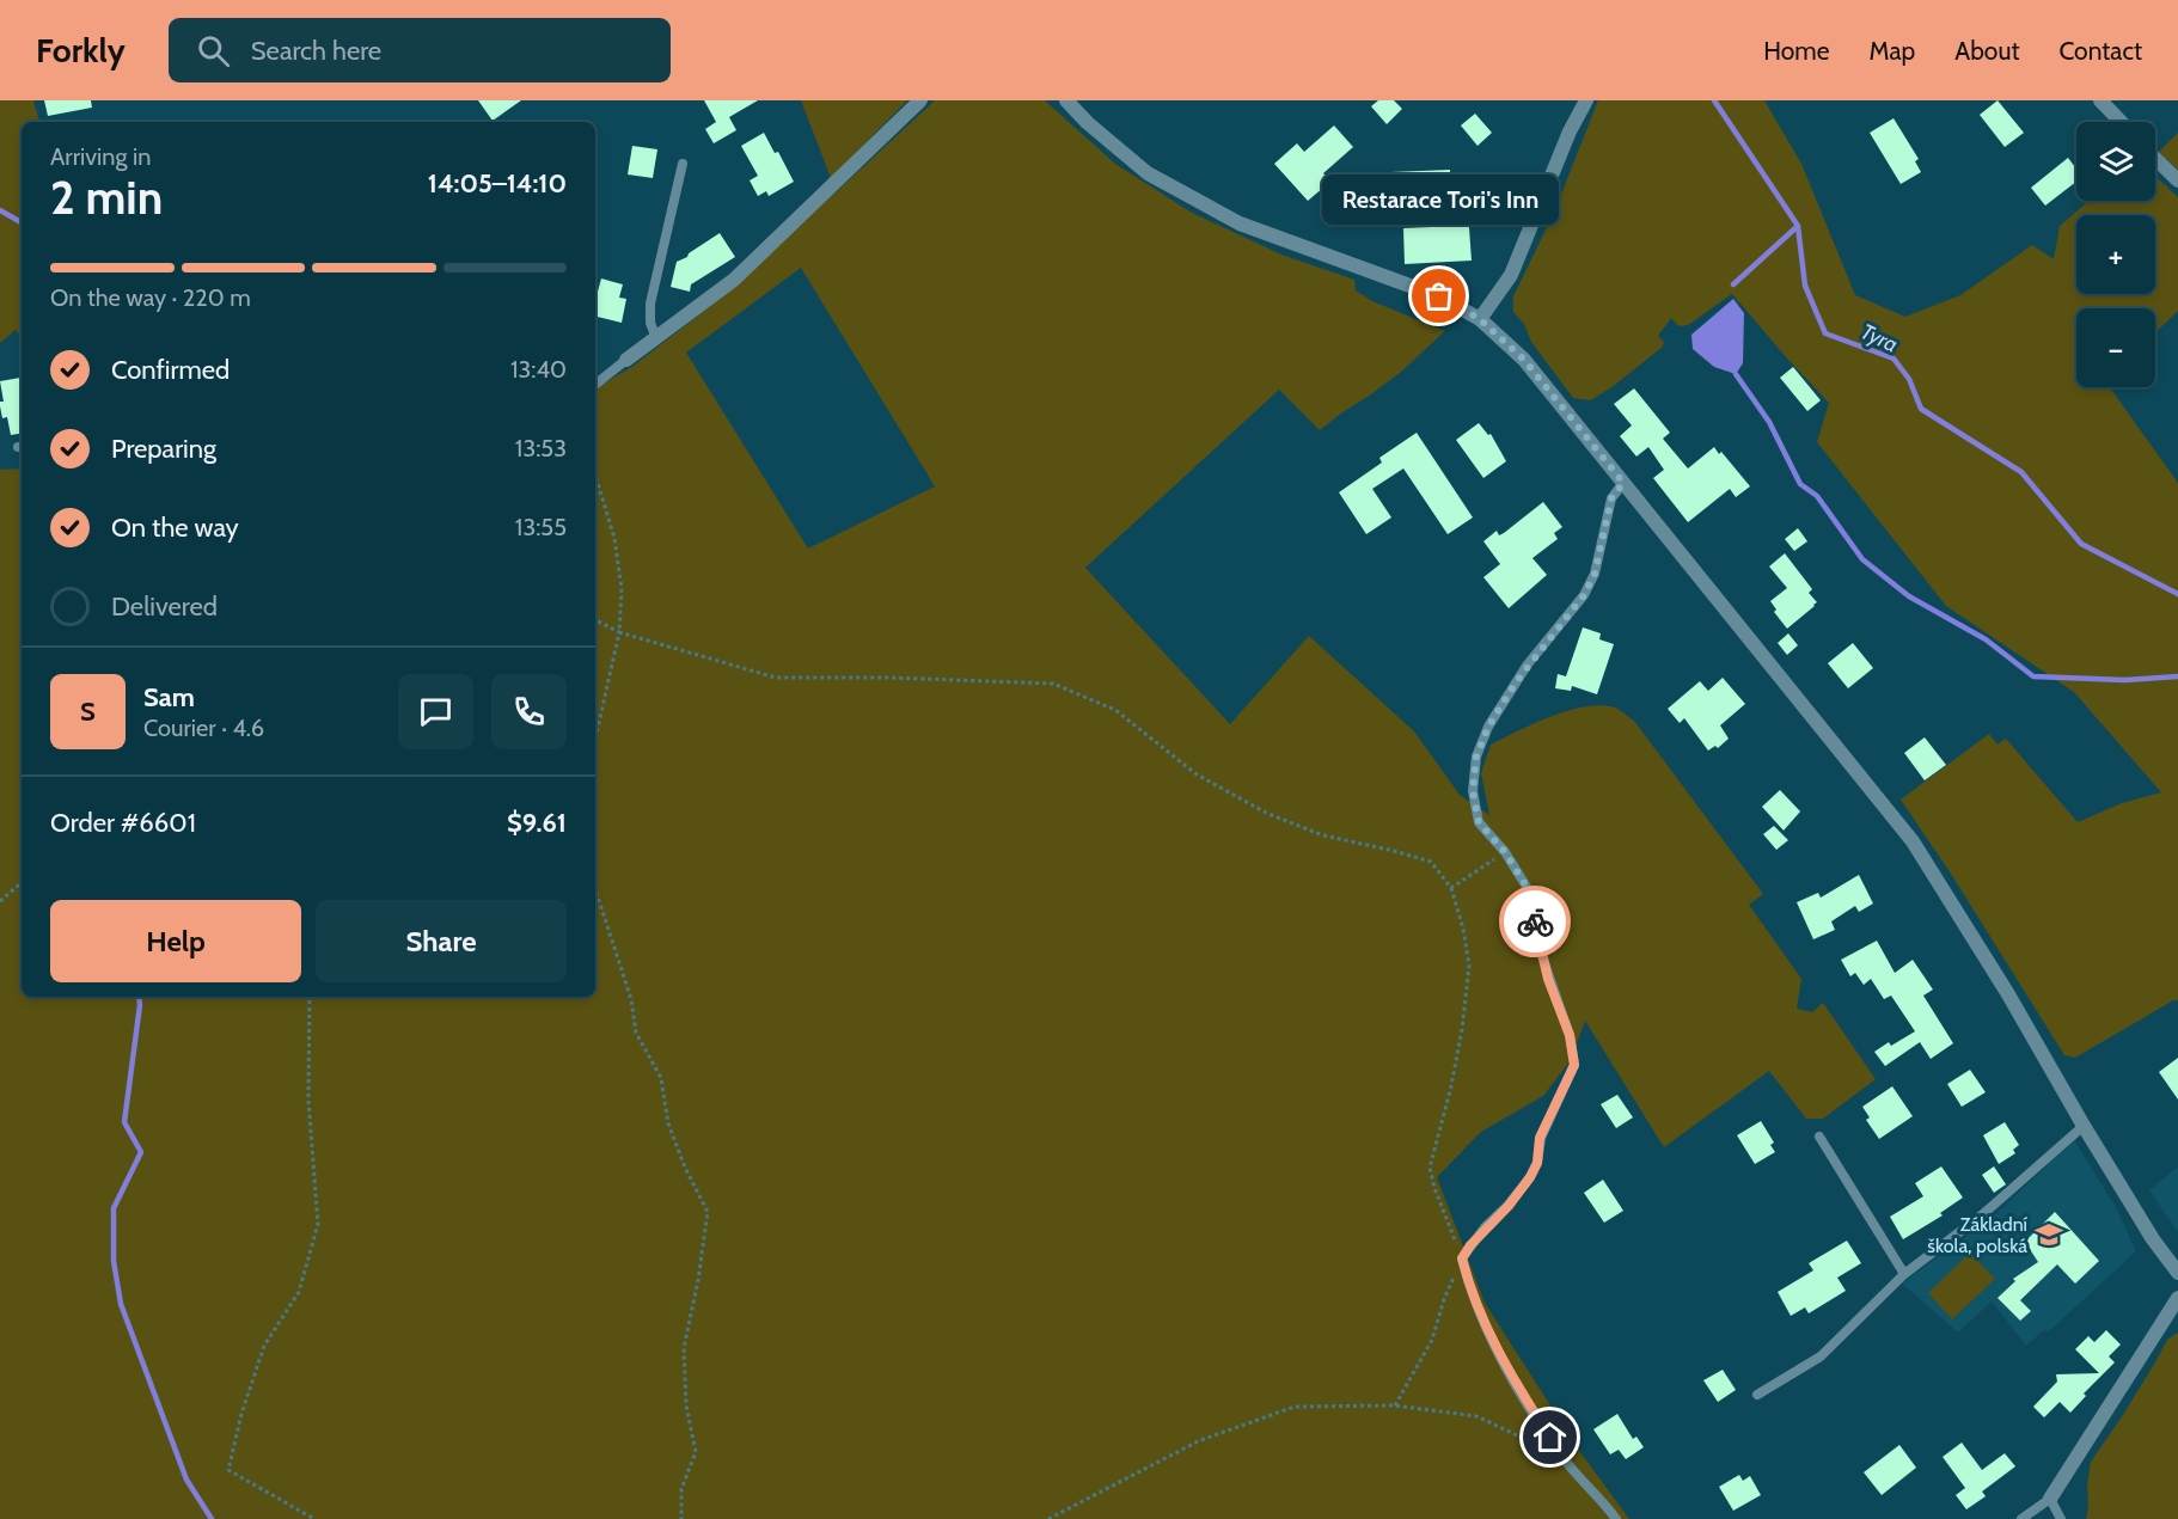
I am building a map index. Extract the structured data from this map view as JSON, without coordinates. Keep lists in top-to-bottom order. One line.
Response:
{"water":["Tyra"],"places":{"other":["Restarace Tori's Inn"],"school or university":["Základní škola, polská"]},"page":{"header":"Forkly","search":"Search here","nav":["Home","Map","About","Contact"],"map_buttons":["+","−"],"heading":["2 min","Arriving in","14:05–14:10"],"panel":["Sam","Courier · 4.6","Order #6601","$9.61"],"bubble":"Restarace Tori's Inn","bar":"On the way · 220 m","list":[["Confirmed","13:40"],["Preparing","13:53"],["On the way","13:55"],"Delivered"],"round":"S","buttons":["Help","Share"]}}
